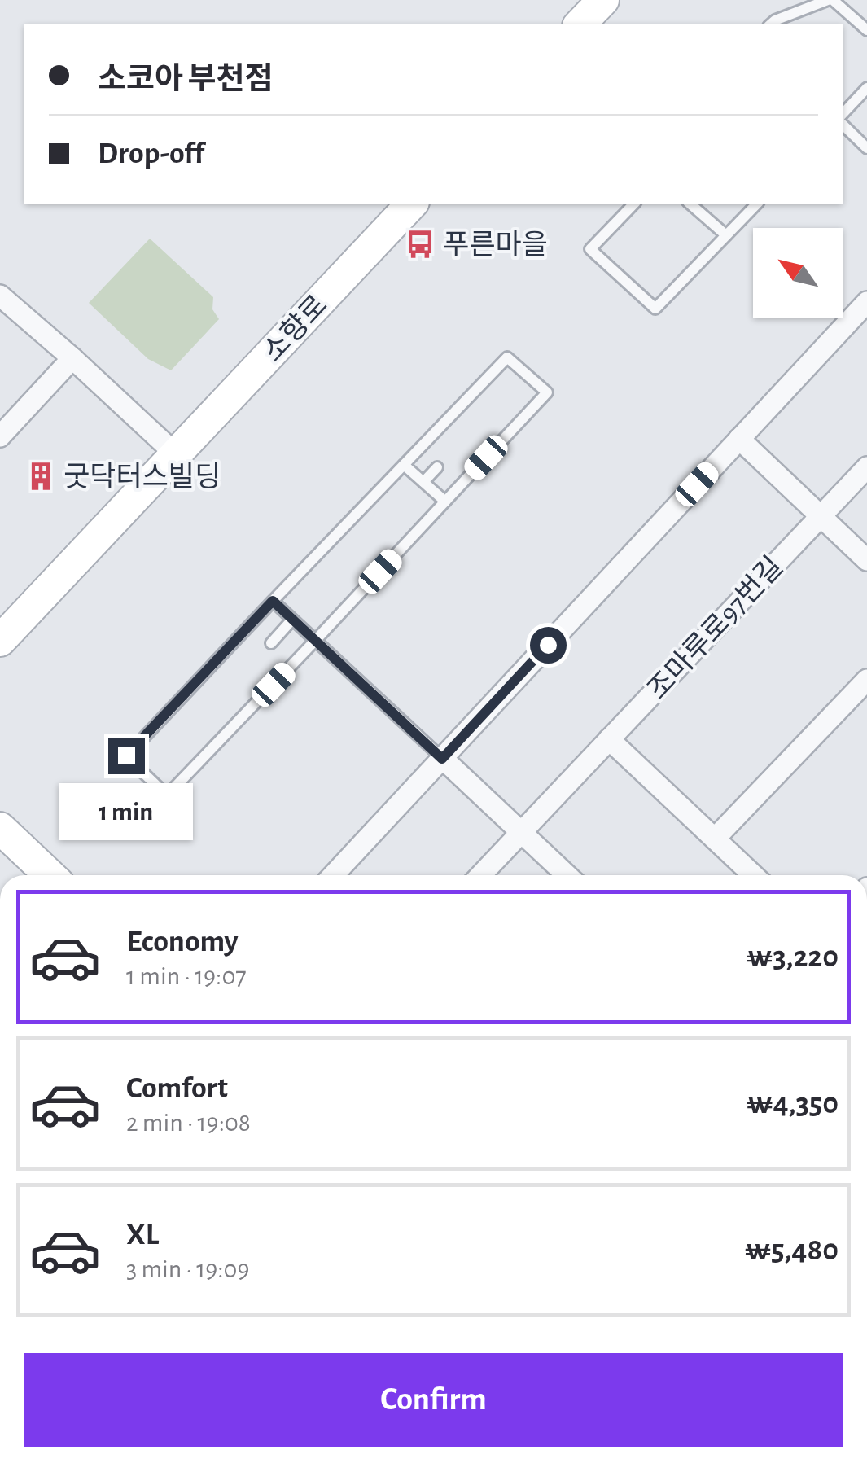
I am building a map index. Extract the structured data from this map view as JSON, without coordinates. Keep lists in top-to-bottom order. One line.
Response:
{"streets":{"street":["소향로","조마루로97번길"]},"places":{"bus stop":["푸른마을"],"building":["굿닥터스빌딩"]},"north":"top left","page":{"banner":["소코아 부천점","Drop-off"],"bubble":"1 min","list":[{"name":"Economy","note":"1 min · 19:07","value":"₩3,220"},{"name":"Comfort","note":"2 min · 19:08","value":"₩4,350"},{"name":"XL","note":"3 min · 19:09","value":"₩5,480"}],"buttons":"Confirm"}}
